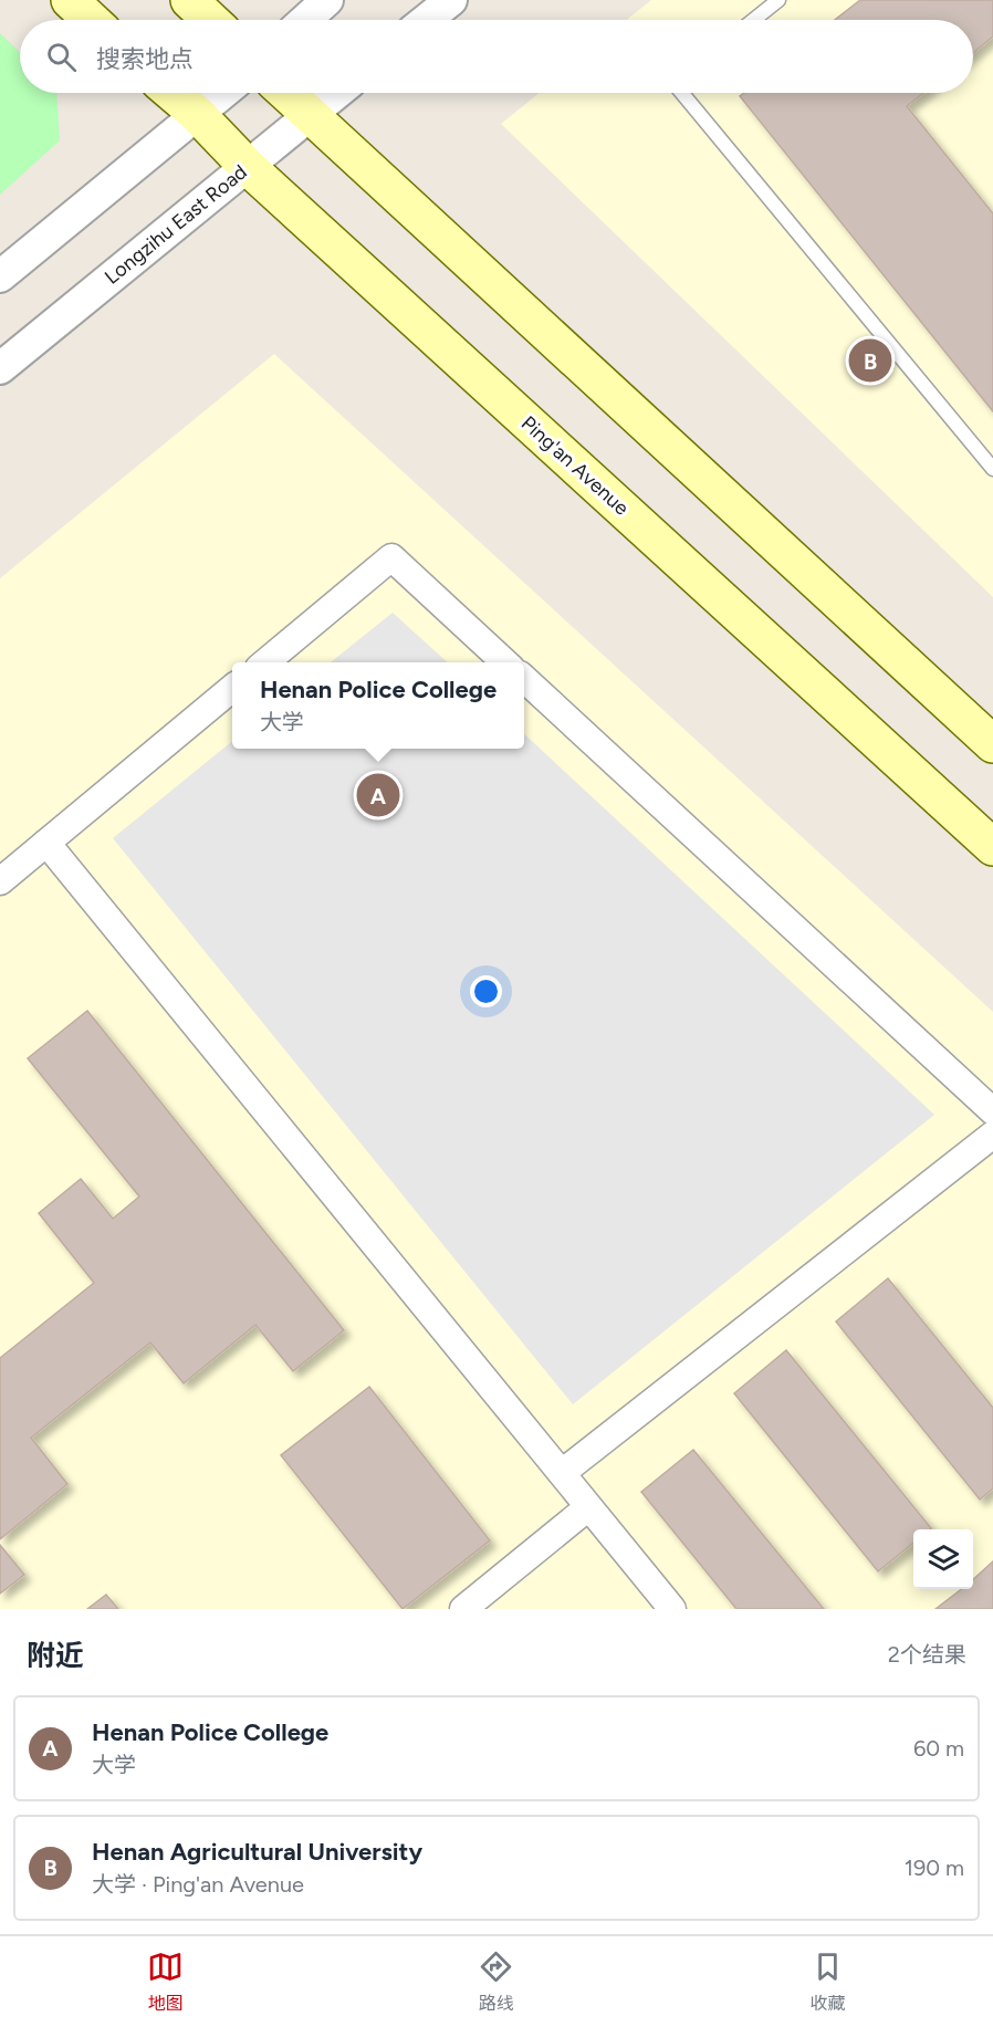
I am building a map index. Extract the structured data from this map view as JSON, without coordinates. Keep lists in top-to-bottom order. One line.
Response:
{"streets":{"main road":["Ping'an Avenue"],"street":["Longzihu East Road"]},"crossings":[["Longzihu East Road","Ping'an Avenue"]],"page":{"search":"搜索地点","pins":["B","A"],"popup":["Henan Police College","大学"],"heading":["附近","2个结果"],"list":[{"mark":"A","name":"Henan Police College","note":"大学","value":"60 m"},{"mark":"B","name":"Henan Agricultural University","note":"大学 · Ping'an Avenue","value":"190 m"}],"nav":["地图","路线","收藏"]}}
